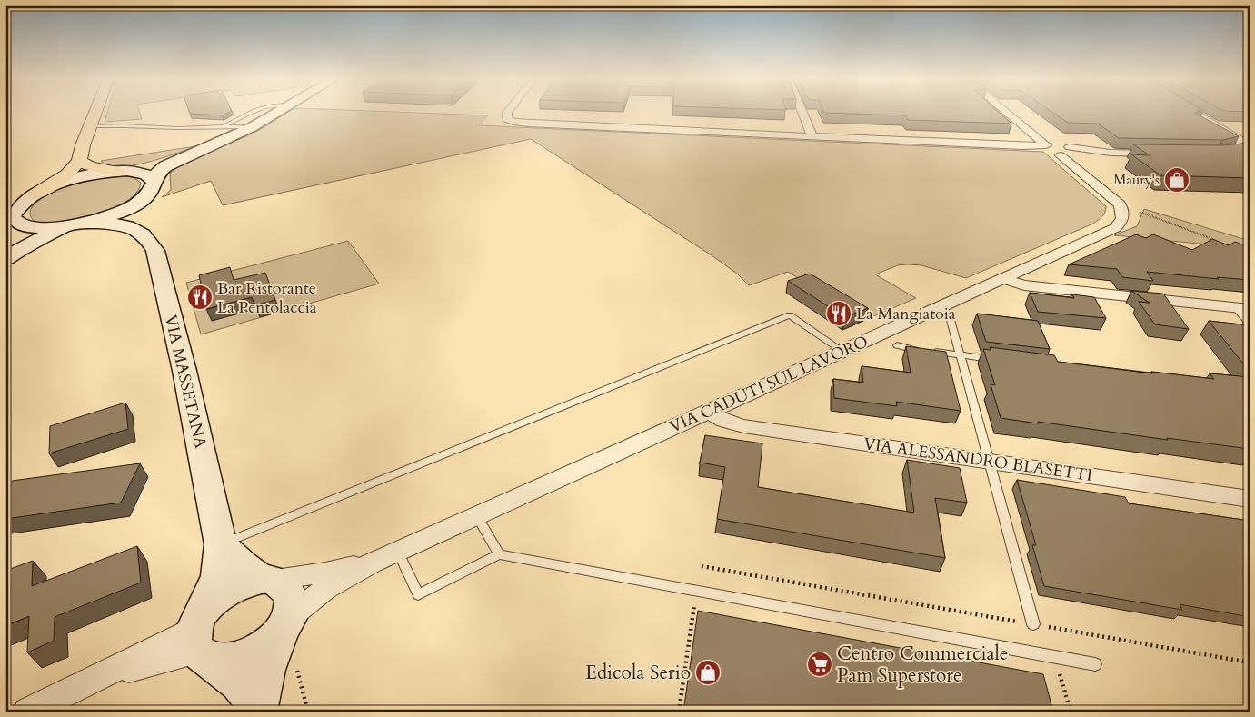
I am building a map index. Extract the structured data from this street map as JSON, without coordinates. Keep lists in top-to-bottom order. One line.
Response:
{"streets":{"main road":["VIA MASSETANA"],"street":["VIA CADUTI SUL LAVORO","VIA ALESSANDRO BLASETTI"]},"crossings":[["VIA MASSETANA","VIA CADUTI SUL LAVORO"],["VIA CADUTI SUL LAVORO","VIA ALESSANDRO BLASETTI"]],"places":{"shop":["Maury's","Edicola Serio"],"restaurant":["Bar Ristorante La Pentolaccia","La Mangiatoia"],"supermarket":["Centro Commerciale Pam Superstore"]}}
